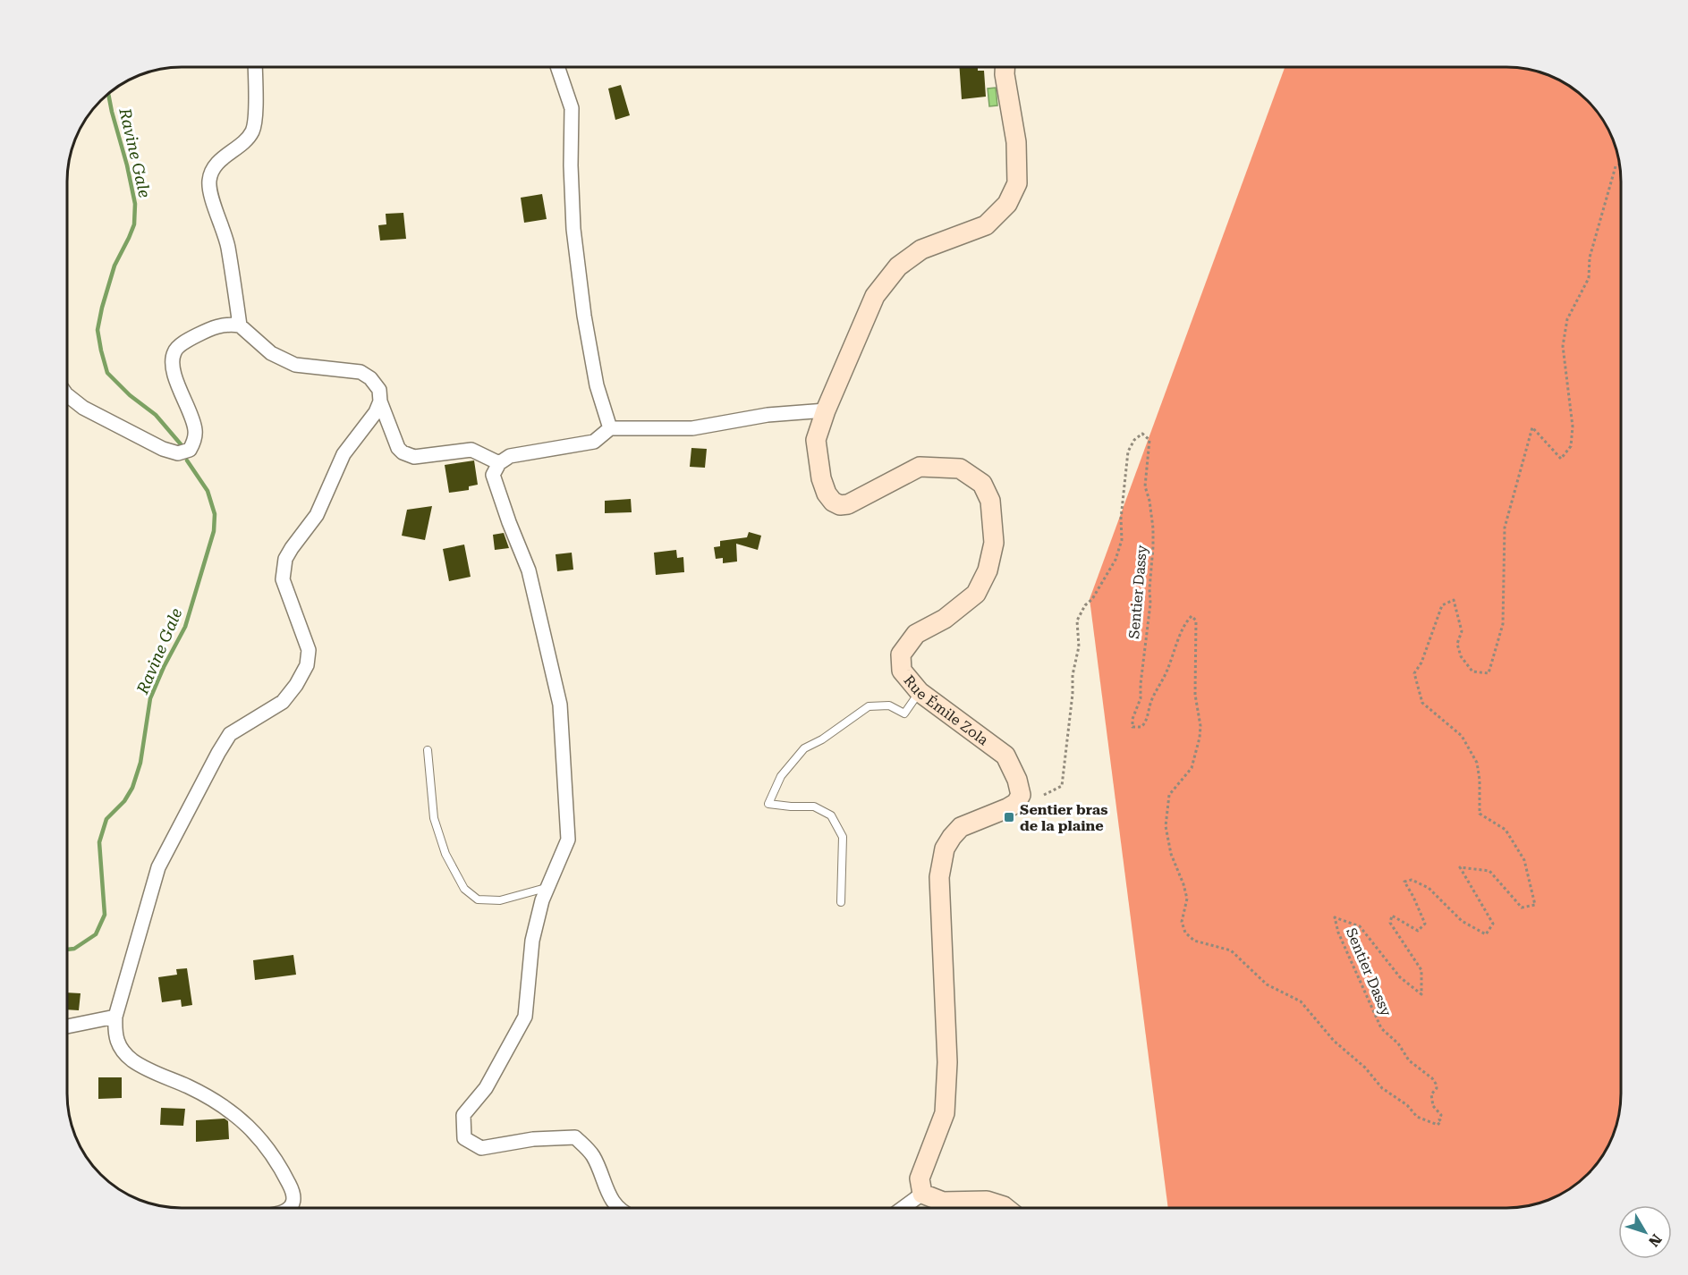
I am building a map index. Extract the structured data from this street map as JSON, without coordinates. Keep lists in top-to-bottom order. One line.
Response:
{"streets":{"main road":["Rue Émile Zola"],"path":["Sentier Dassy"]},"water":["Ravine Gale"],"places":{"transit":["Sentier bras de la plaine"]},"north":"bottom right"}
